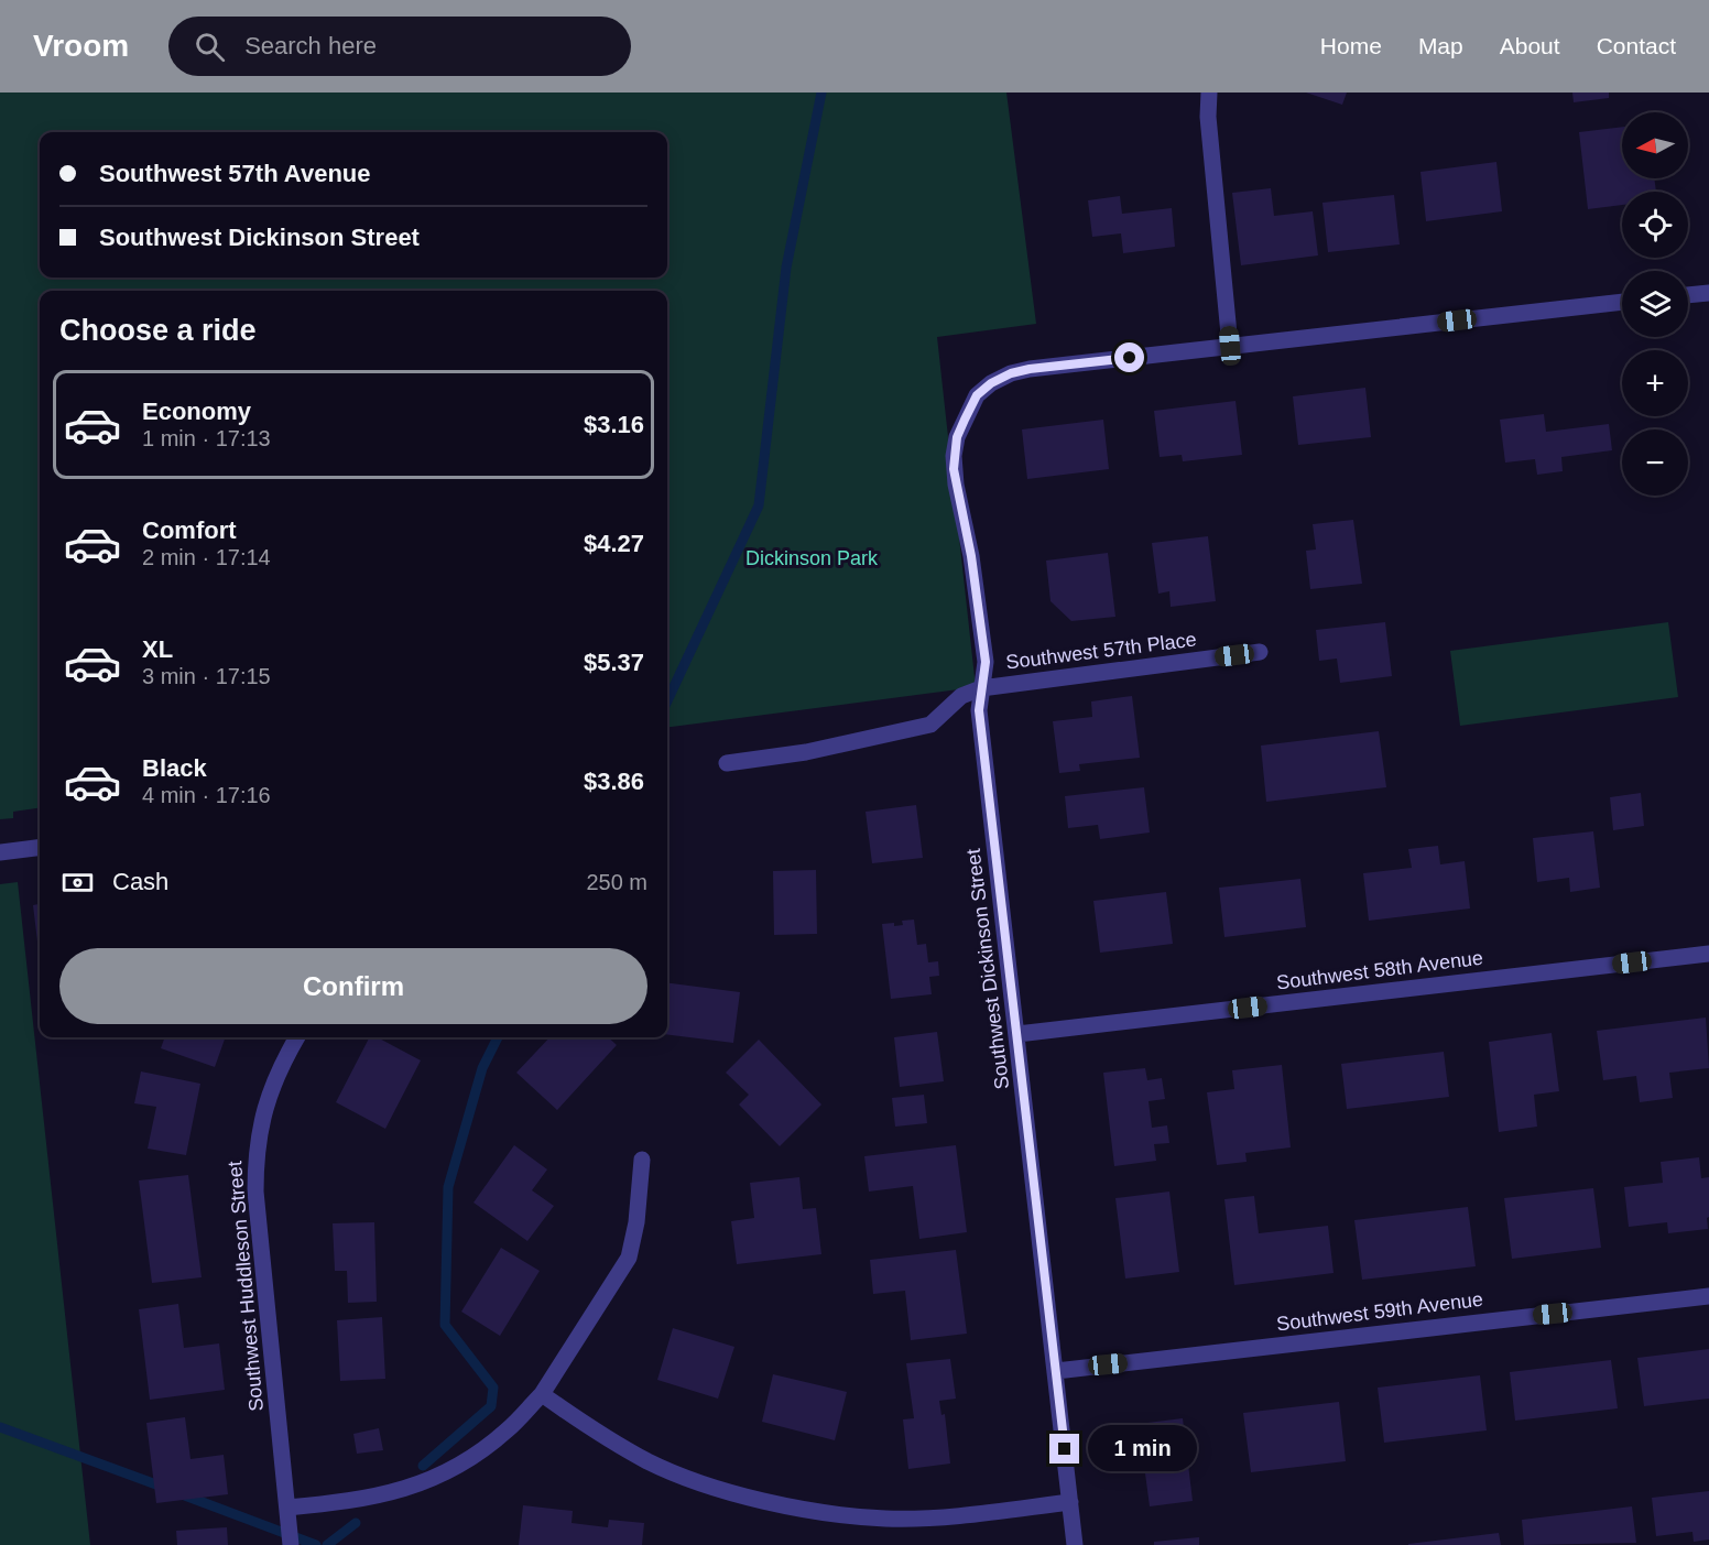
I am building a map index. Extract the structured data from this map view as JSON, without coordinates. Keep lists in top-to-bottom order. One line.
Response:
{"streets":{"street":["Southwest 57th Place","Southwest Dickinson Street","Southwest 58th Avenue","Southwest Huddleson Street","Southwest 59th Avenue"]},"crossings":[["Southwest 57th Place","Southwest Dickinson Street"],["Southwest Dickinson Street","Southwest 58th Avenue"],["Southwest Dickinson Street","Southwest 59th Avenue"]],"parks":["Dickinson Park"],"north":"left","page":{"header":"Vroom","search":"Search here","nav":["Home","Map","About","Contact"],"map_buttons":["+","−"],"banner":["Southwest 57th Avenue","Southwest Dickinson Street"],"heading":"Choose a ride","list":[{"name":"Economy","note":"1 min · 17:13","value":"$3.16"},{"name":"Comfort","note":"2 min · 17:14","value":"$4.27"},{"name":"XL","note":"3 min · 17:15","value":"$5.37"},{"name":"Black","note":"4 min · 17:16","value":"$3.86"}],"pay":["Cash","250 m"],"buttons":"Confirm","bubble":"1 min"}}
